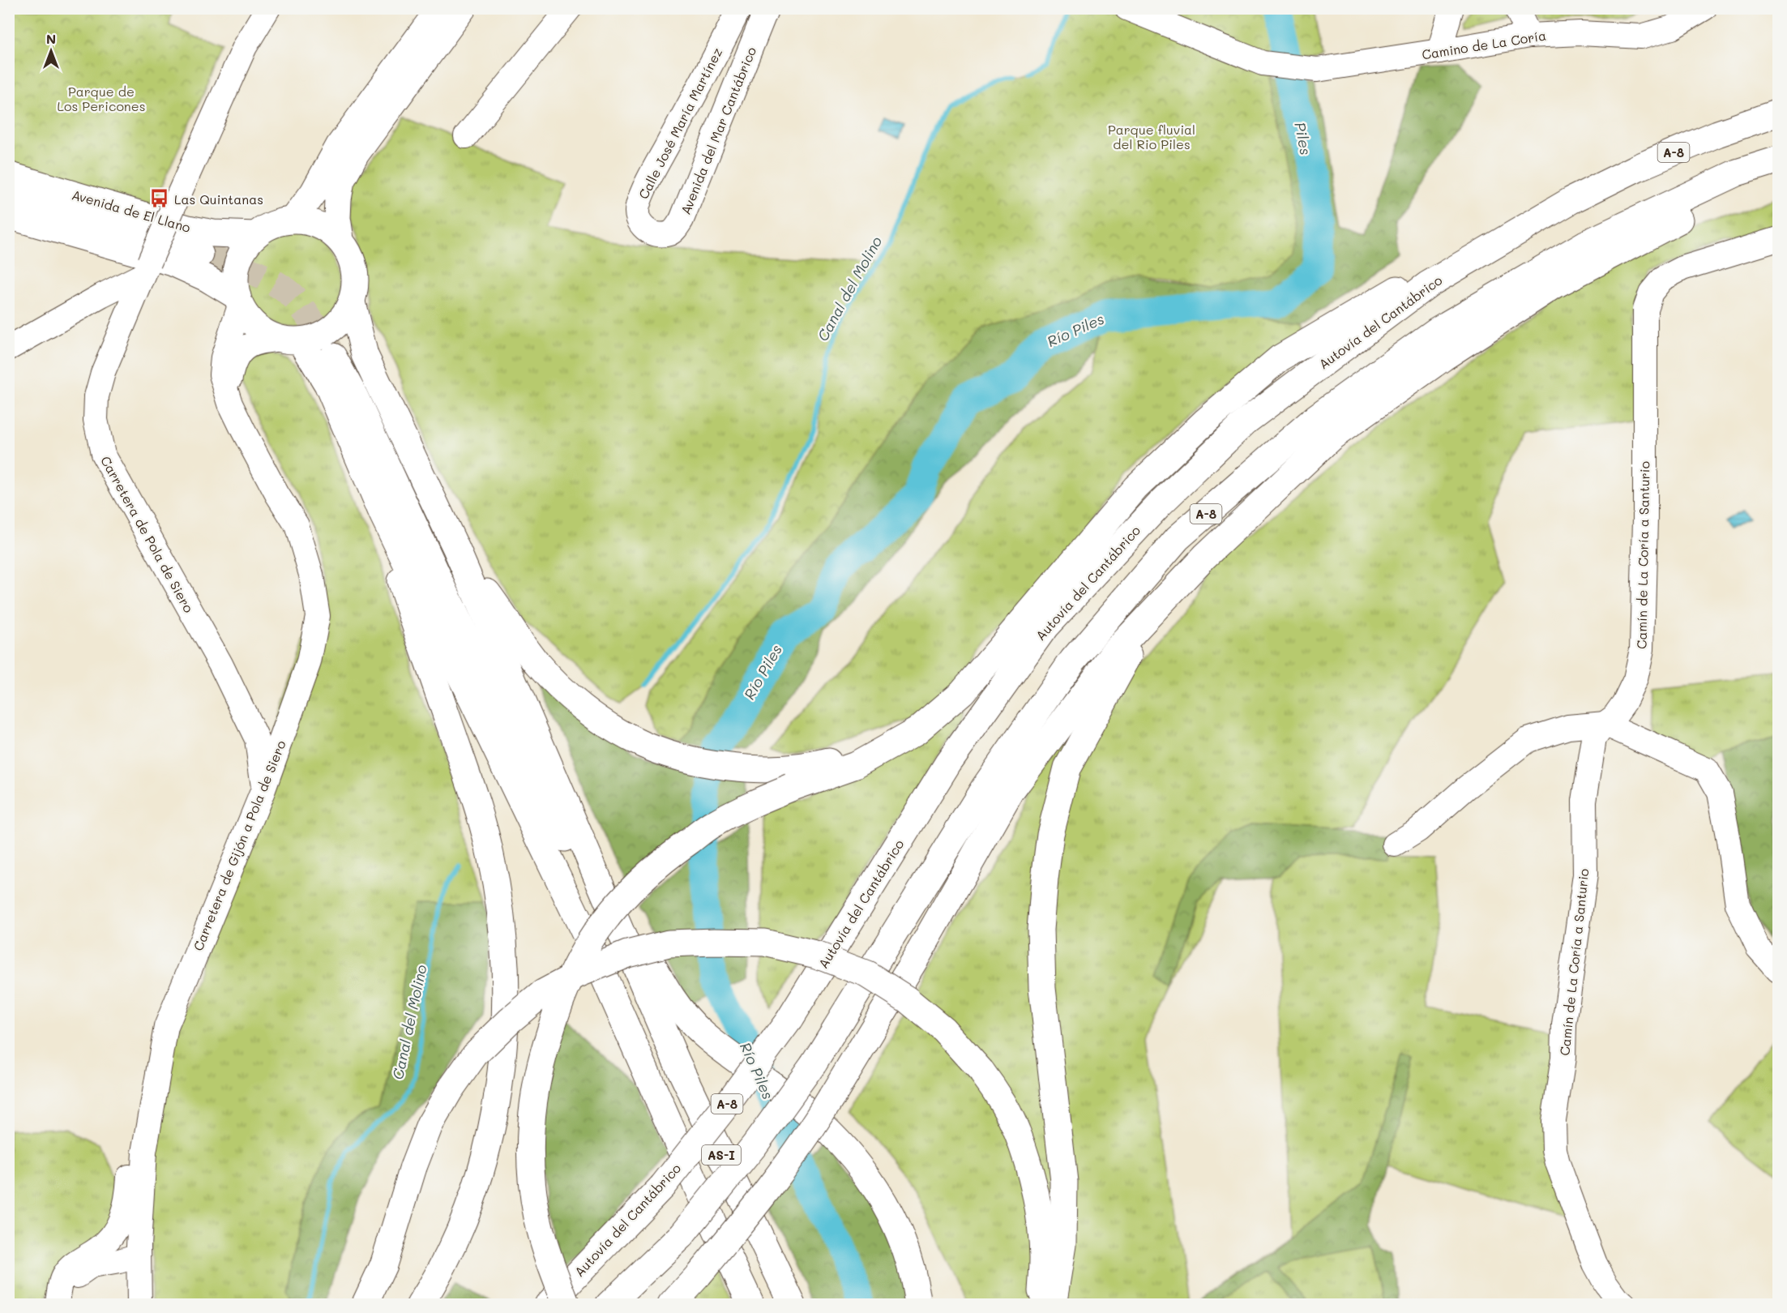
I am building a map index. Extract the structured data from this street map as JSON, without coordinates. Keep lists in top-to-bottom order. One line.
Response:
{"streets":{"main road":["A-8","Avenida de El Llano","Autovía del Cantábrico","AS-I"],"street":["Camino de La Coría","Calle José María Martínez","Avenida del Mar Cantábrico","Carretera de Pola de Siero","Camín de La Coría a Santurio","Carretera de Gijón a Pola de Siero"]},"crossings":[["Calle José María Martínez","Avenida del Mar Cantábrico"],["Avenida de El Llano","Carretera de Gijón a Pola de Siero"],["Carretera de Pola de Siero","Carretera de Gijón a Pola de Siero"]],"water":["Piles","Canal del Molino","Río Piles"],"parks":["Parque de Los Pericones","Parque fluvial del Rio Piles"],"places":{"bus stop":["Las Quintanas"]},"north":"top"}
